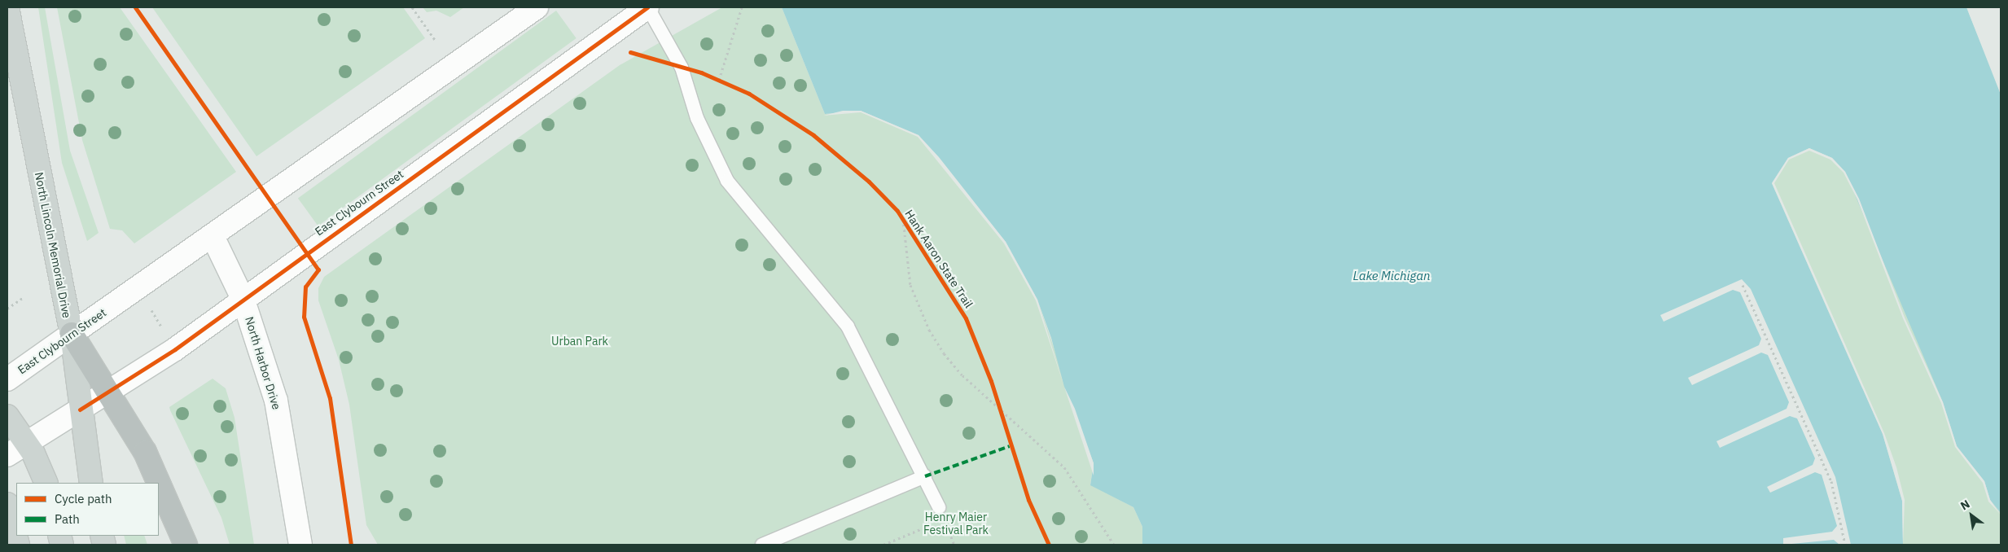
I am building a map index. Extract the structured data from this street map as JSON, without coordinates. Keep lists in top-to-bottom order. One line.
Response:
{"streets":{"main road":["North Lincoln Memorial Drive"],"street":["East Clybourn Street","North Harbor Drive"],"cycle path":["Hank Aaron State Trail"]},"crossings":[["East Clybourn Street","North Lincoln Memorial Drive"],["East Clybourn Street","North Harbor Drive"]],"water":["Lake Michigan"],"parks":["Urban Park","Henry Maier Festival Park"],"legend":["Cycle path","Path"],"north":"top left"}
